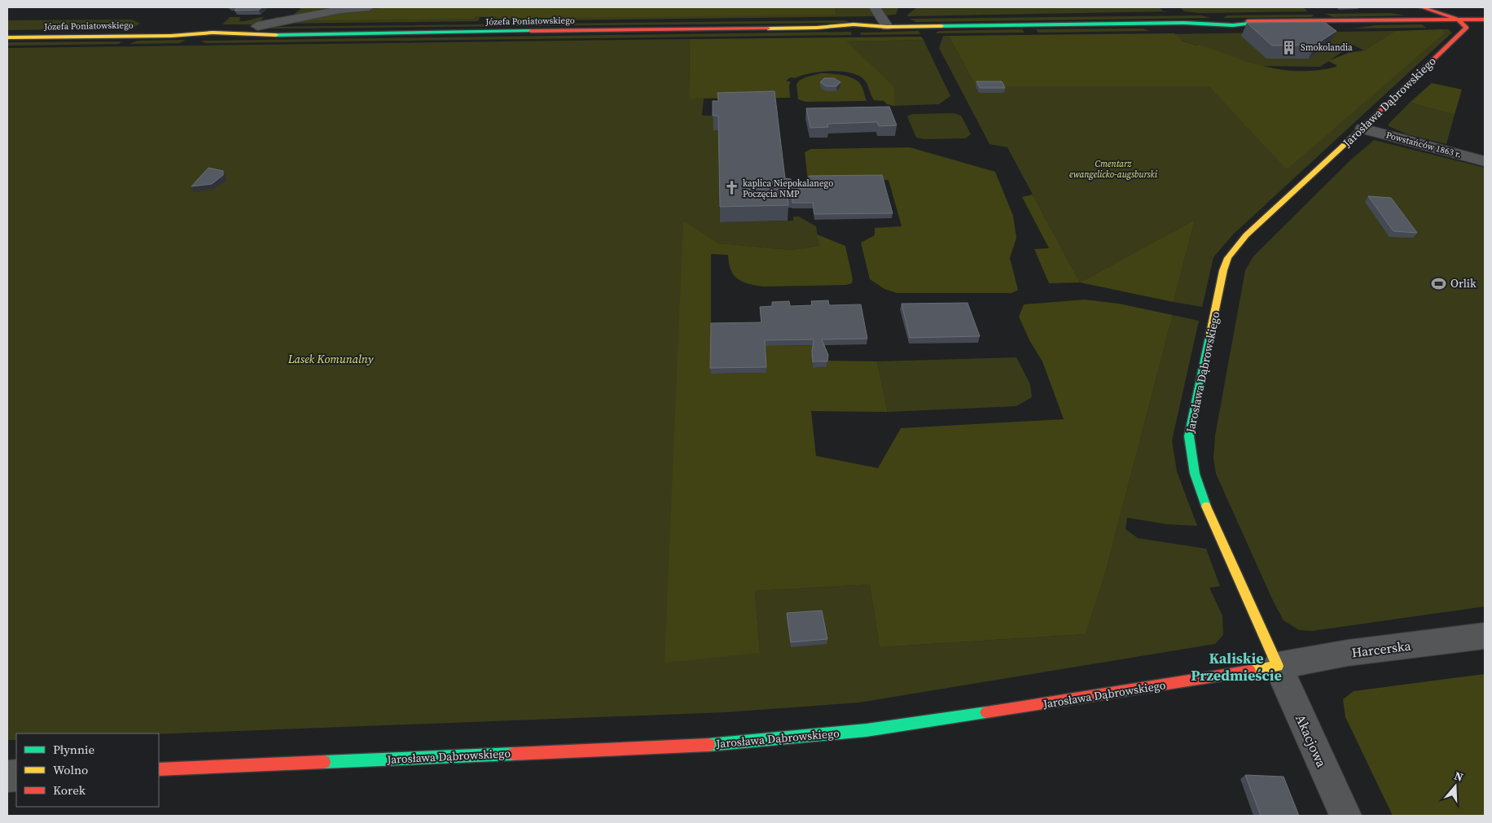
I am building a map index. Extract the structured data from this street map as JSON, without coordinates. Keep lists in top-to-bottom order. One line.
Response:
{"streets":{"street":["Józefa Poniatowskiego","Jarosława Dąbrowskiego","Powstańców 1863 r.","Harcerska","Akacjowa"]},"crossings":[["Józefa Poniatowskiego","Jarosława Dąbrowskiego"],["Jarosława Dąbrowskiego","Powstańców 1863 r."],["Jarosława Dąbrowskiego","Harcerska"],["Jarosława Dąbrowskiego","Akacjowa"],["Harcerska","Akacjowa"]],"districts":["Kaliskie Przedmieście"],"parks":["Cmentarz ewangelicko-augsburski","Lasek Komunalny"],"places":{"building":["Smokolandia"],"church":["kaplica Niepokalanego Poczęcia NMP"],"sports":["Orlik"]},"legend":["Płynnie","Wolno","Korek"],"north":"top"}
